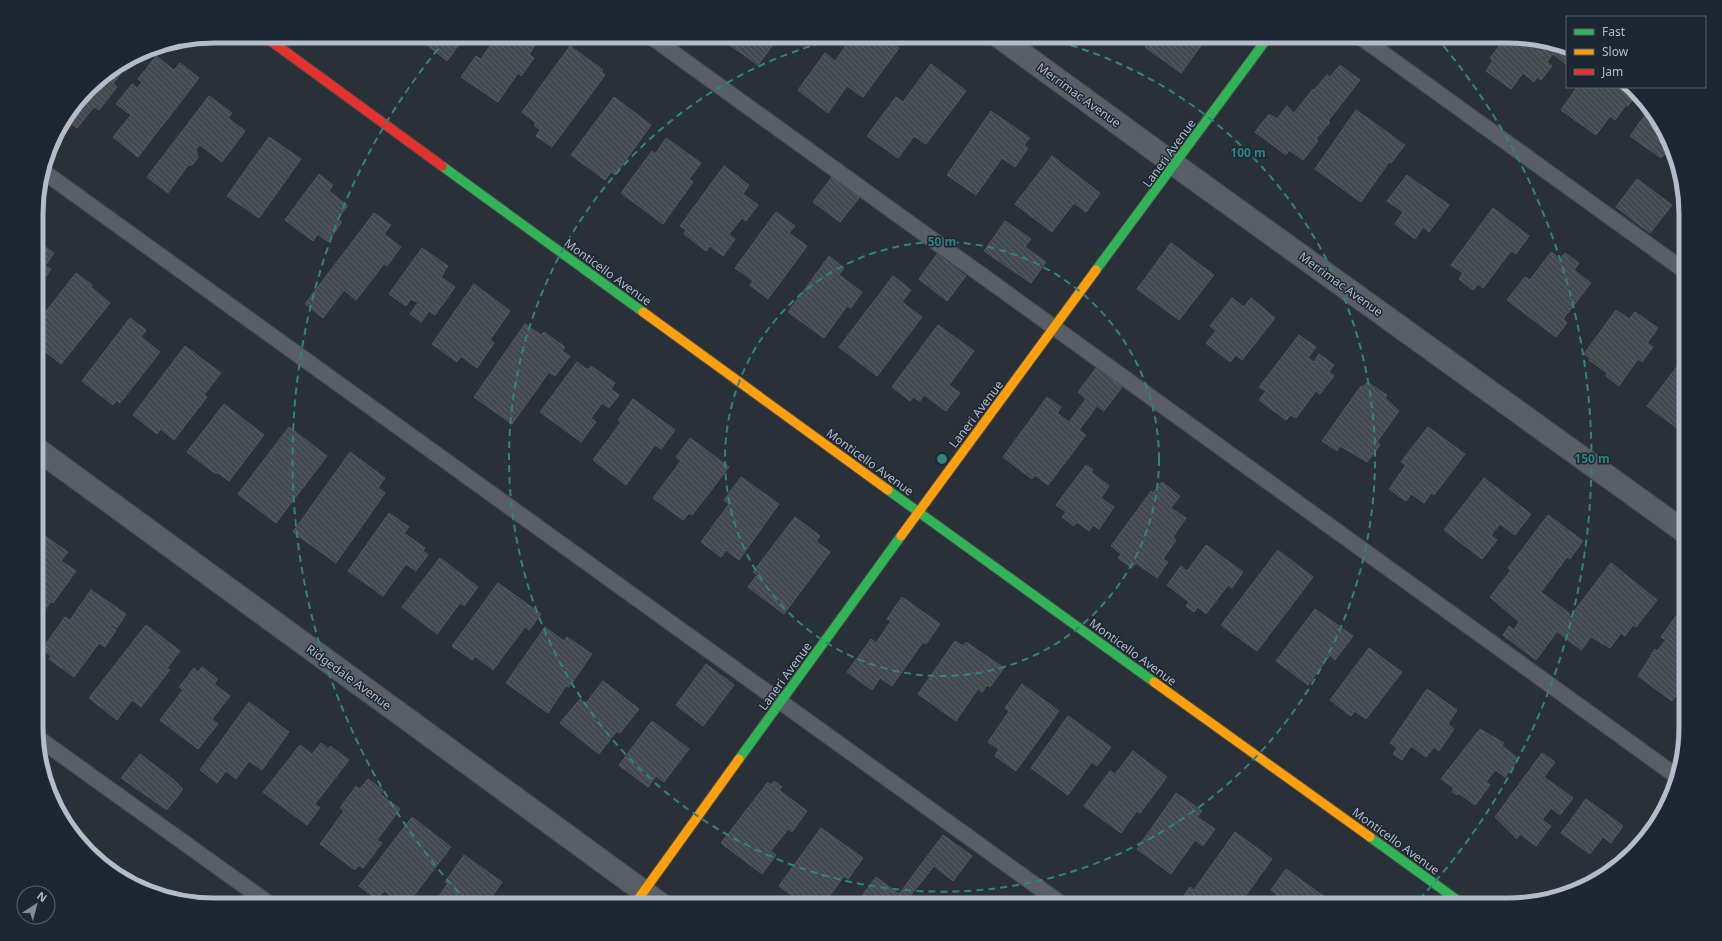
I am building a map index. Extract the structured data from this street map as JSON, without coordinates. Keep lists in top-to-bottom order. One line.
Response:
{"streets":{"street":["Merrimac Avenue","Laneri Avenue","Monticello Avenue","Ridgedale Avenue"]},"crossings":[["Merrimac Avenue","Laneri Avenue"],["Laneri Avenue","Monticello Avenue"],["Laneri Avenue","Ridgedale Avenue"]],"legend":["Fast","Slow","Jam"],"north":"top right","rings":["100 m","50 m","150 m"]}
